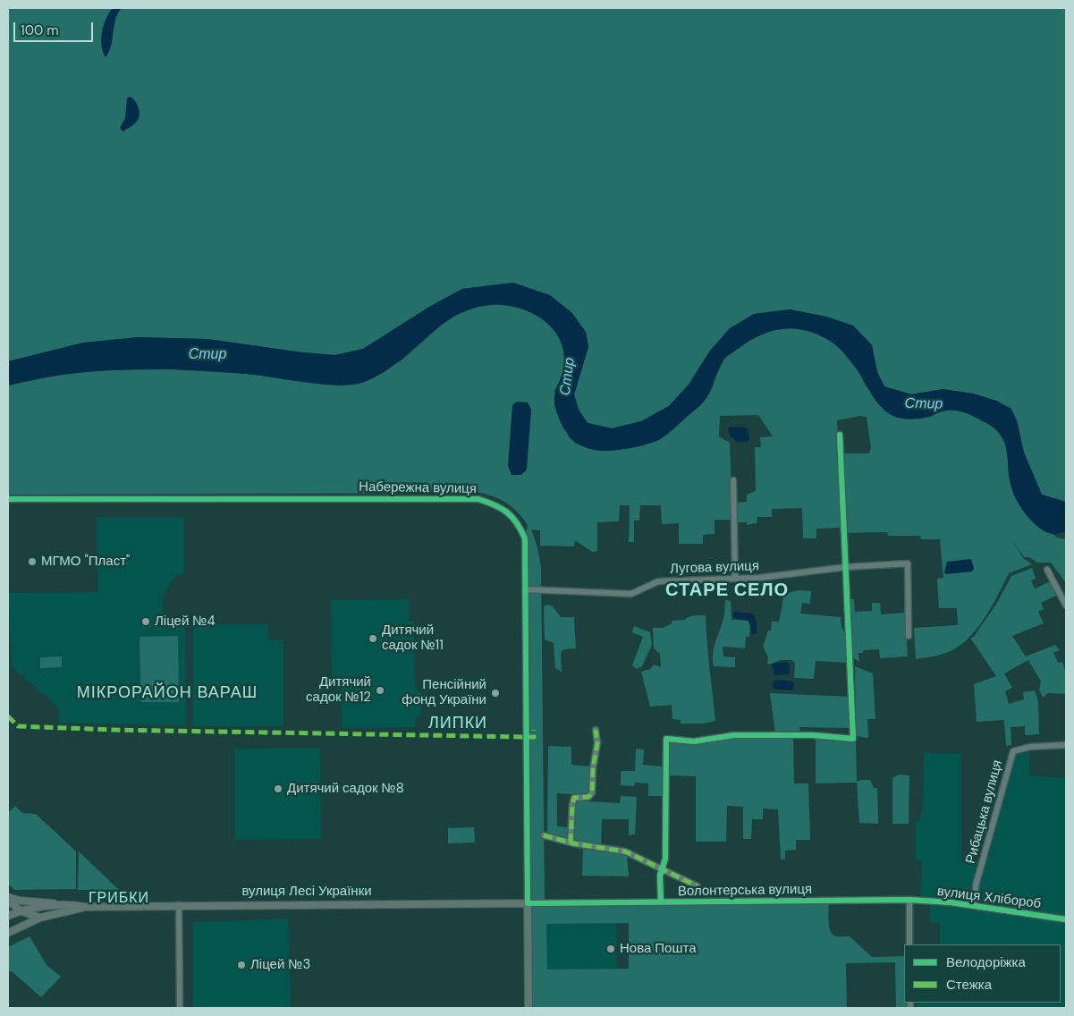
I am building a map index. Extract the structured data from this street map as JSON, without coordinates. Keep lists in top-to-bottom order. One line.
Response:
{"streets":{"main road":["вулиця Лесі Українки"],"street":["Набережна вулиця","Лугова вулиця","Рибацька вулиця","Волонтерська вулиця","вулиця Хлібороб"]},"crossings":[["Набережна вулиця","Лугова вулиця"],["Набережна вулиця","Волонтерська вулиця"],["Набережна вулиця","вулиця Лесі Українки"],["Рибацька вулиця","вулиця Хлібороб"],["Волонтерська вулиця","вулиця Лесі Українки"],["Волонтерська вулиця","вулиця Хлібороб"]],"districts":["СТАРЕ СЕЛО","МІКРОРАЙОН ВАРАШ","ЛИПКИ","ГРИБКИ"],"water":["Стир"],"places":["МГМО \"Пласт\"","Ліцей №4","Дитячий садок №11","Дитячий садок №12","Пенсійний фонд України","Дитячий садок №8","Нова Пошта","Ліцей №3"],"legend":["Велодоріжка","Стежка"],"scale_bar":"100 m"}
